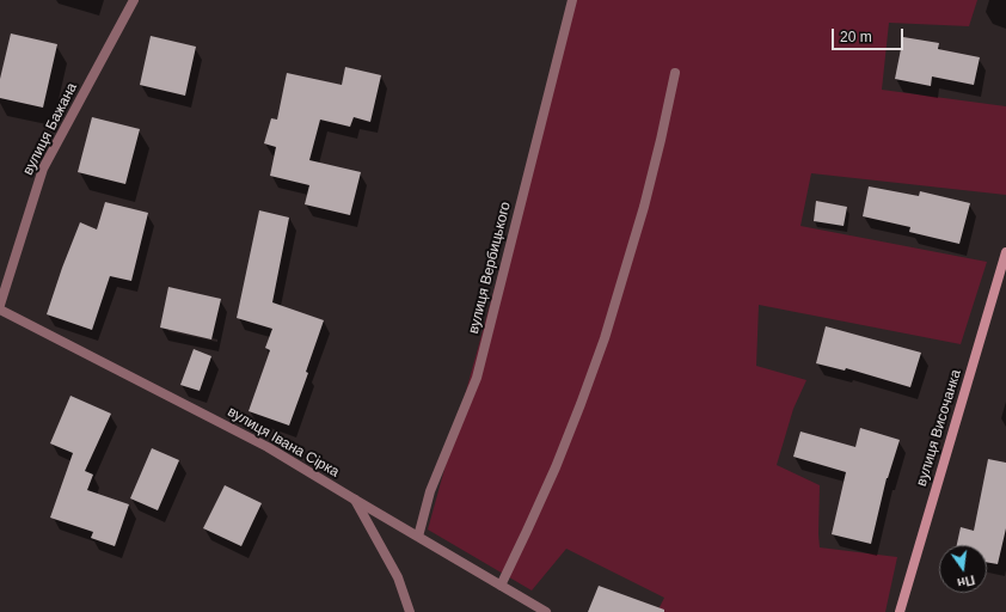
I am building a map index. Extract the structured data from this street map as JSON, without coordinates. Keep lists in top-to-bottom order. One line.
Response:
{"streets":{"street":["вулиця Бажана","вулиця Вербицького","вулиця Височанка","вулиця Івана Сірка"]},"crossings":[["вулиця Вербицького","вулиця Івана Сірка"]],"scale_bar":"20 m","north":"bottom"}
